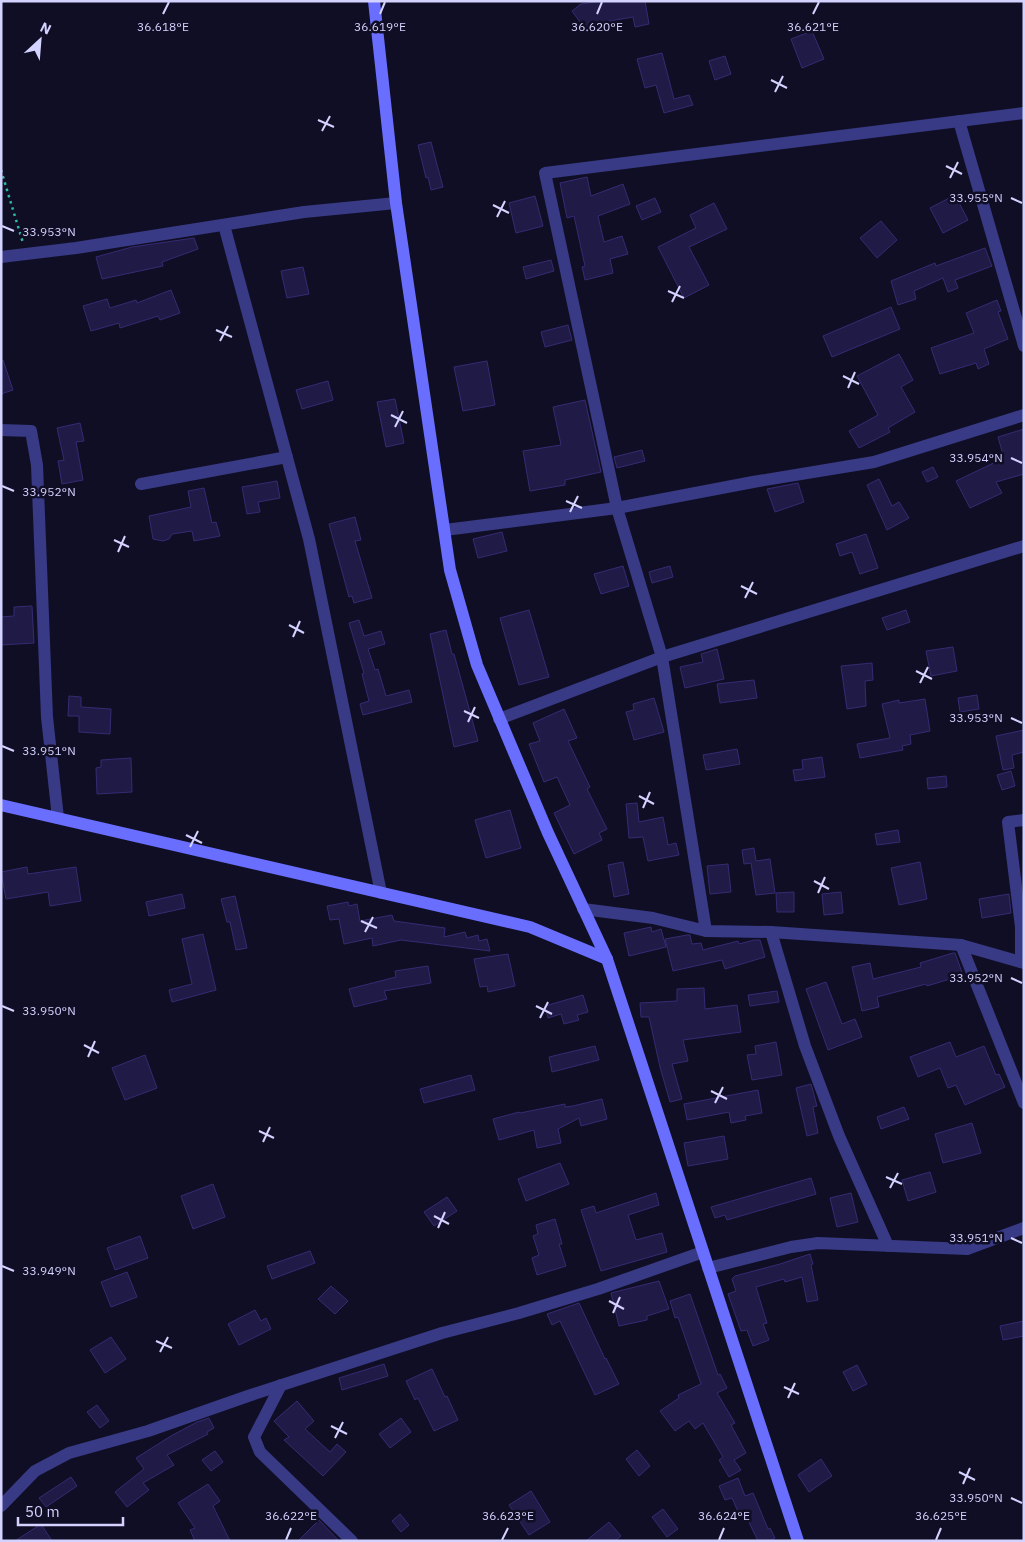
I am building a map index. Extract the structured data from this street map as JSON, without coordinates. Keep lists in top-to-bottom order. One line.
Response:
{"scale_bar":"50 m","north":"top right","coordinates":["36.618°E","36.619°E","36.620°E","36.621°E","33.955°N","33.953°N","33.954°N","33.952°N","33.951°N","33.950°N","33.949°N","36.622°E","36.623°E","36.624°E","36.625°E"]}
